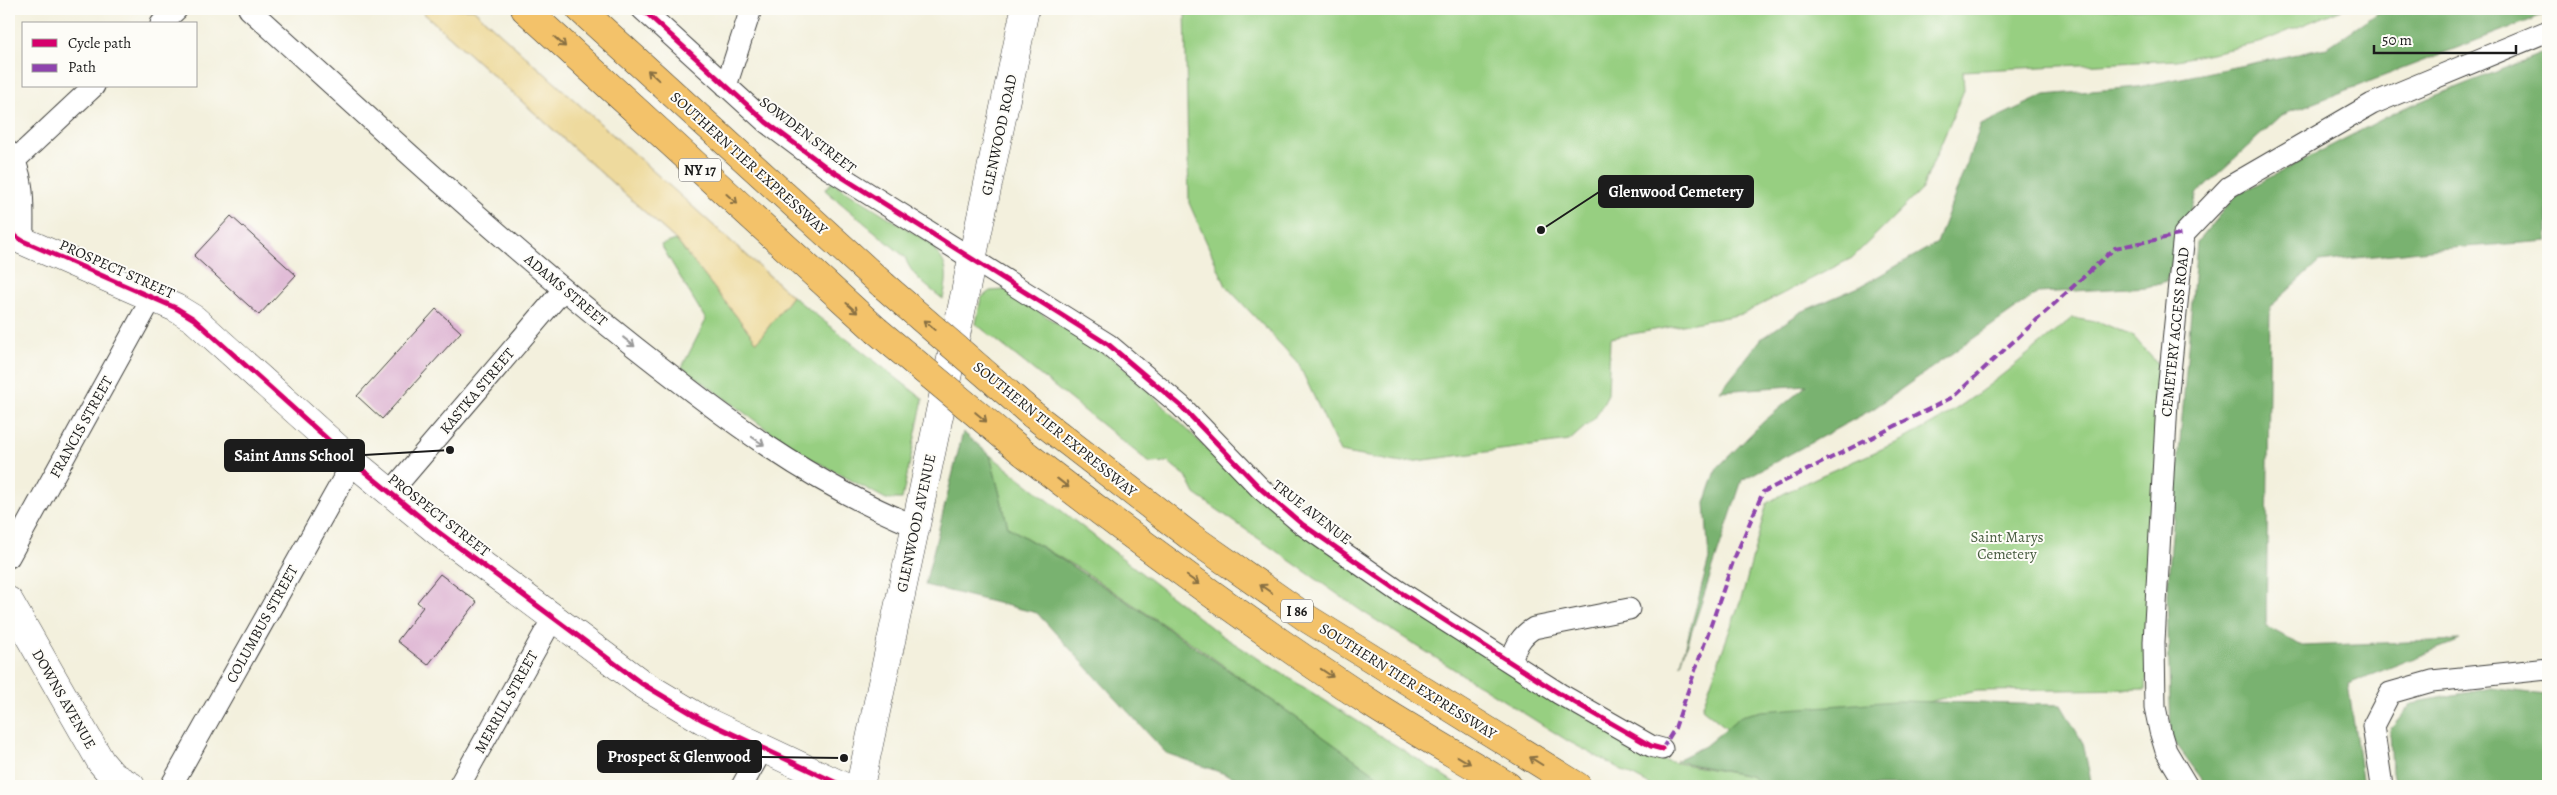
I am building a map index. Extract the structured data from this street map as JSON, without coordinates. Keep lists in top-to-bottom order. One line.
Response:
{"streets":{"highway":["SOUTHERN TIER EXPRESSWAY","NY 17","I 86"],"street":["SOWDEN STREET","GLENWOOD ROAD","PROSPECT STREET","ADAMS STREET","CEMETERY ACCESS ROAD","KASTKA STREET","FRANCIS STREET","TRUE AVENUE","GLENWOOD AVENUE","COLUMBUS STREET","DOWNS AVENUE","MERRILL STREET"]},"crossings":[["SOWDEN STREET","GLENWOOD ROAD"],["SOWDEN STREET","TRUE AVENUE"],["SOWDEN STREET","GLENWOOD AVENUE"],["GLENWOOD ROAD","TRUE AVENUE"],["GLENWOOD ROAD","GLENWOOD AVENUE"],["NY 17","I 86"],["PROSPECT STREET","KASTKA STREET"],["PROSPECT STREET","FRANCIS STREET"],["PROSPECT STREET","COLUMBUS STREET"],["PROSPECT STREET","MERRILL STREET"],["ADAMS STREET","KASTKA STREET"],["ADAMS STREET","GLENWOOD AVENUE"],["TRUE AVENUE","GLENWOOD AVENUE"]],"one_way":["ADAMS STREET"],"parks":["Saint Marys Cemetery"],"places":["Glenwood Cemetery","Saint Anns School","Prospect & Glenwood"],"legend":["Cycle path","Path"],"scale_bar":"50 m"}
